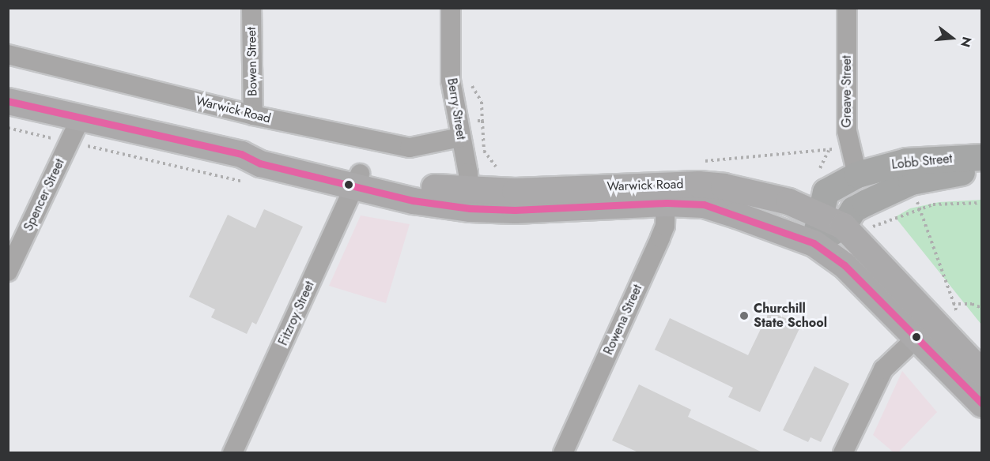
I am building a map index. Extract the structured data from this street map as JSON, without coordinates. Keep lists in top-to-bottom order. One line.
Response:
{"streets":{"main road":["Warwick Road","Lobb Street"],"street":["Bowen Street","Greave Street","Berry Street","Spencer Street","Fitzroy Street","Rowena Street"]},"crossings":[["Bowen Street","Warwick Road"],["Greave Street","Lobb Street"],["Berry Street","Warwick Road"],["Warwick Road","Lobb Street"],["Warwick Road","Spencer Street"],["Warwick Road","Fitzroy Street"],["Warwick Road","Rowena Street"]],"places":["Churchill State School"],"north":"right"}
